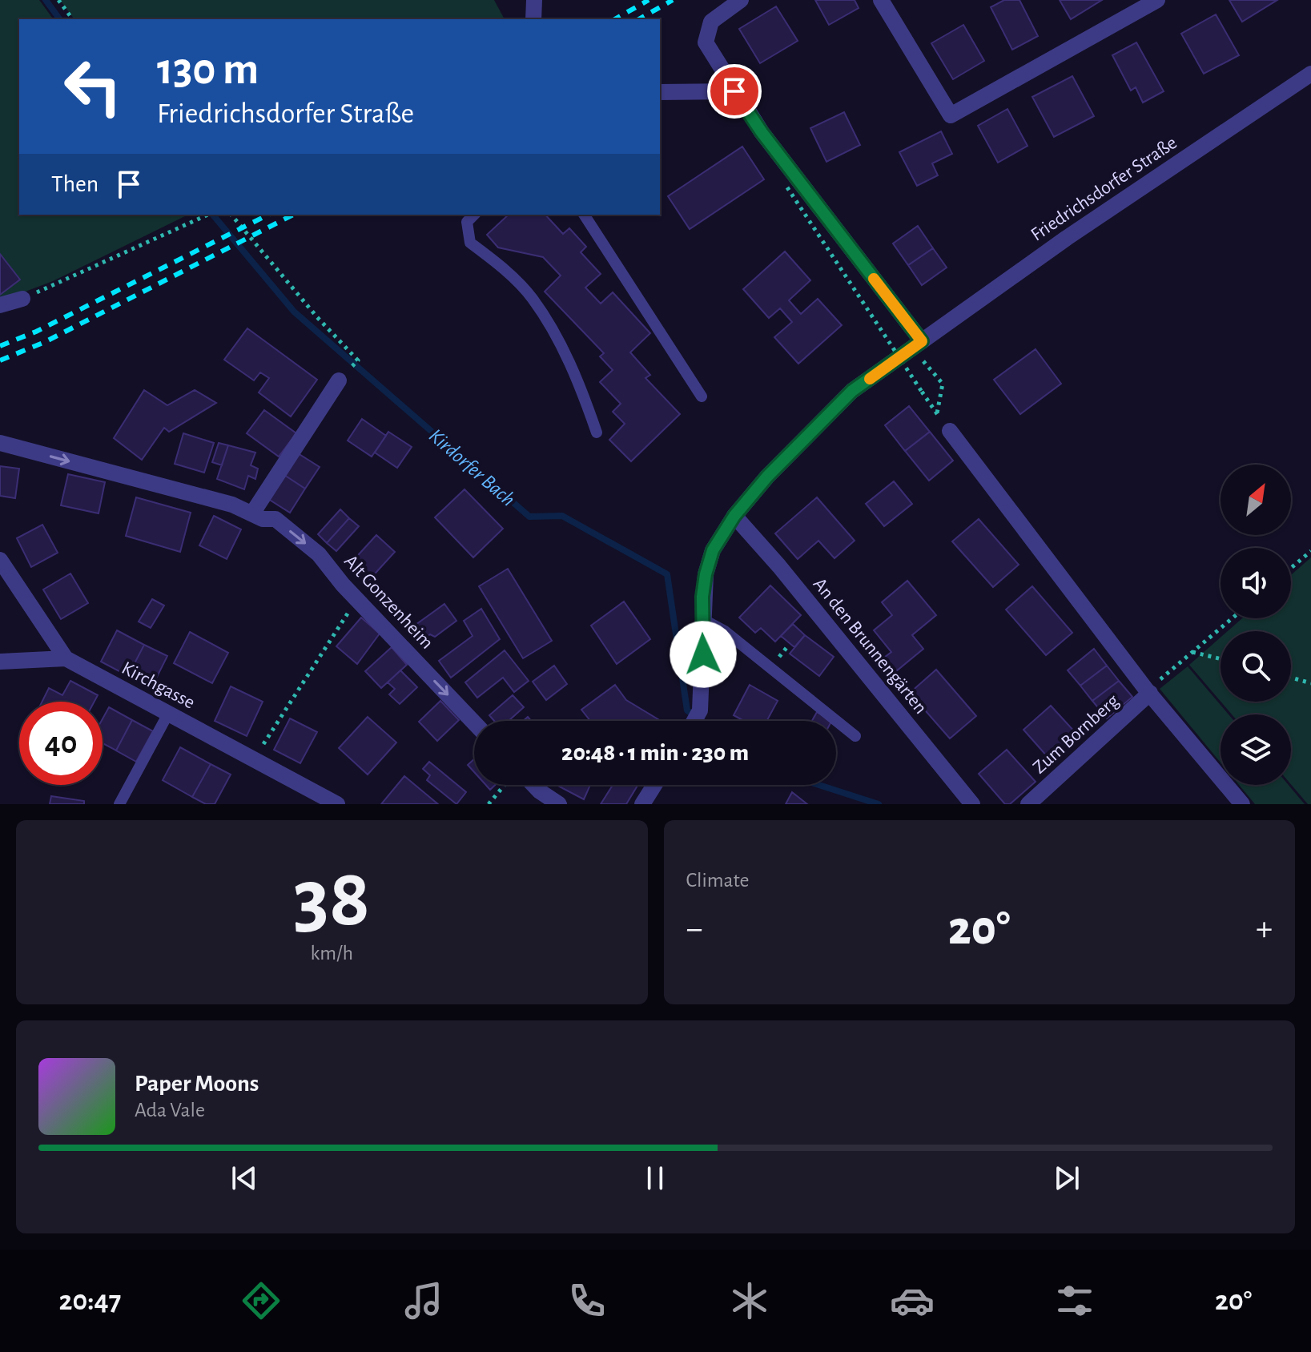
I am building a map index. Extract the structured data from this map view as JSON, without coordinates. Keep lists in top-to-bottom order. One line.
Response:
{"streets":{"street":["Friedrichsdorfer Straße","Alt Gonzenheim","An den Brunnengärten","Kirchgasse","Zum Bornberg"]},"crossings":[["Friedrichsdorfer Straße","An den Brunnengärten"]],"one_way":["Alt Gonzenheim"],"water":["Kirdorfer Bach"],"north":"top right","page":{"turn":["130 m","Friedrichsdorfer Straße"],"then":"Then","limit":"40","trip":"20:48 · 1 min · 230 m","tile":[["38","km/h"],"Climate"],"heat":["−","20°","+"],"song":["Paper Moons","Ada Vale"],"tabs":["20:47","20°"]}}
